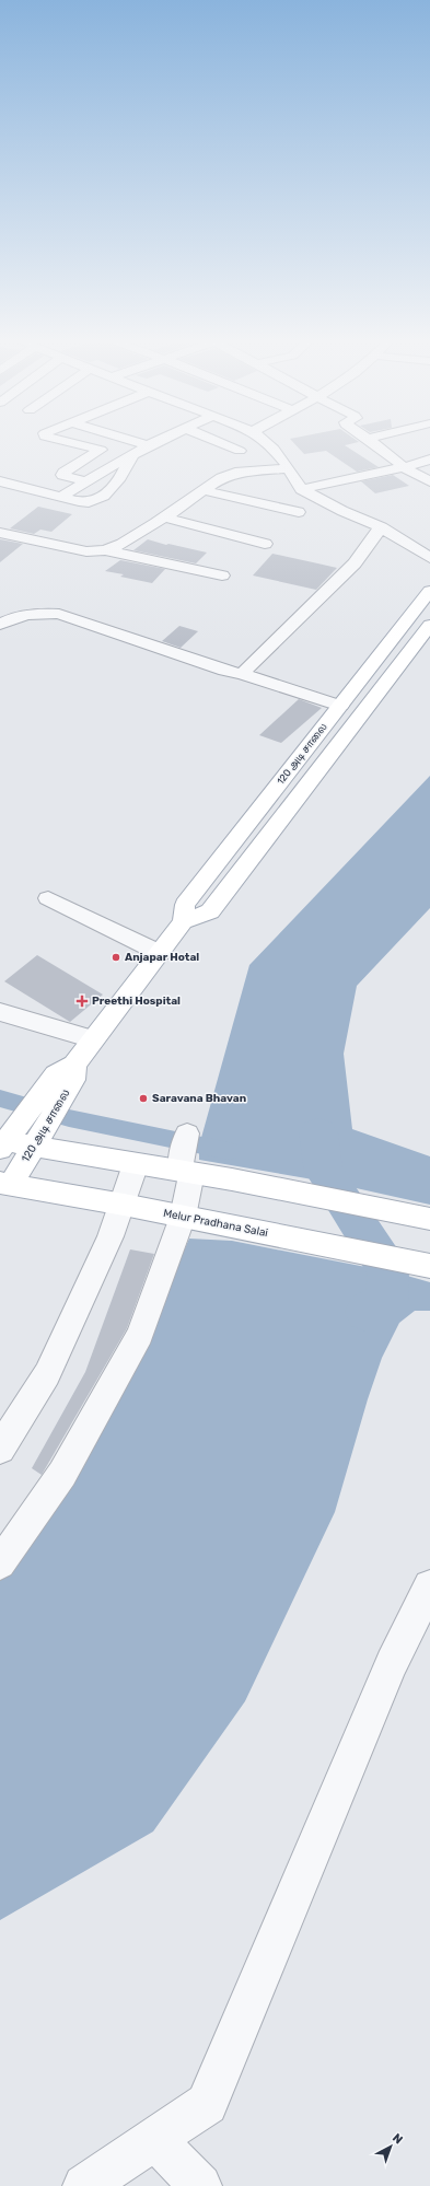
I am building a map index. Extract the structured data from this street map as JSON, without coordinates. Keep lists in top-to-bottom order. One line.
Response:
{"streets":{"main road":["120 அடி சாலை","Melur Pradhana Salai"]},"crossings":[["120 அடி சாலை","Melur Pradhana Salai"]],"places":{"other":["Anjapar Hotal","Saravana Bhavan"],"health":["Preethi Hospital"]},"north":"top right"}
